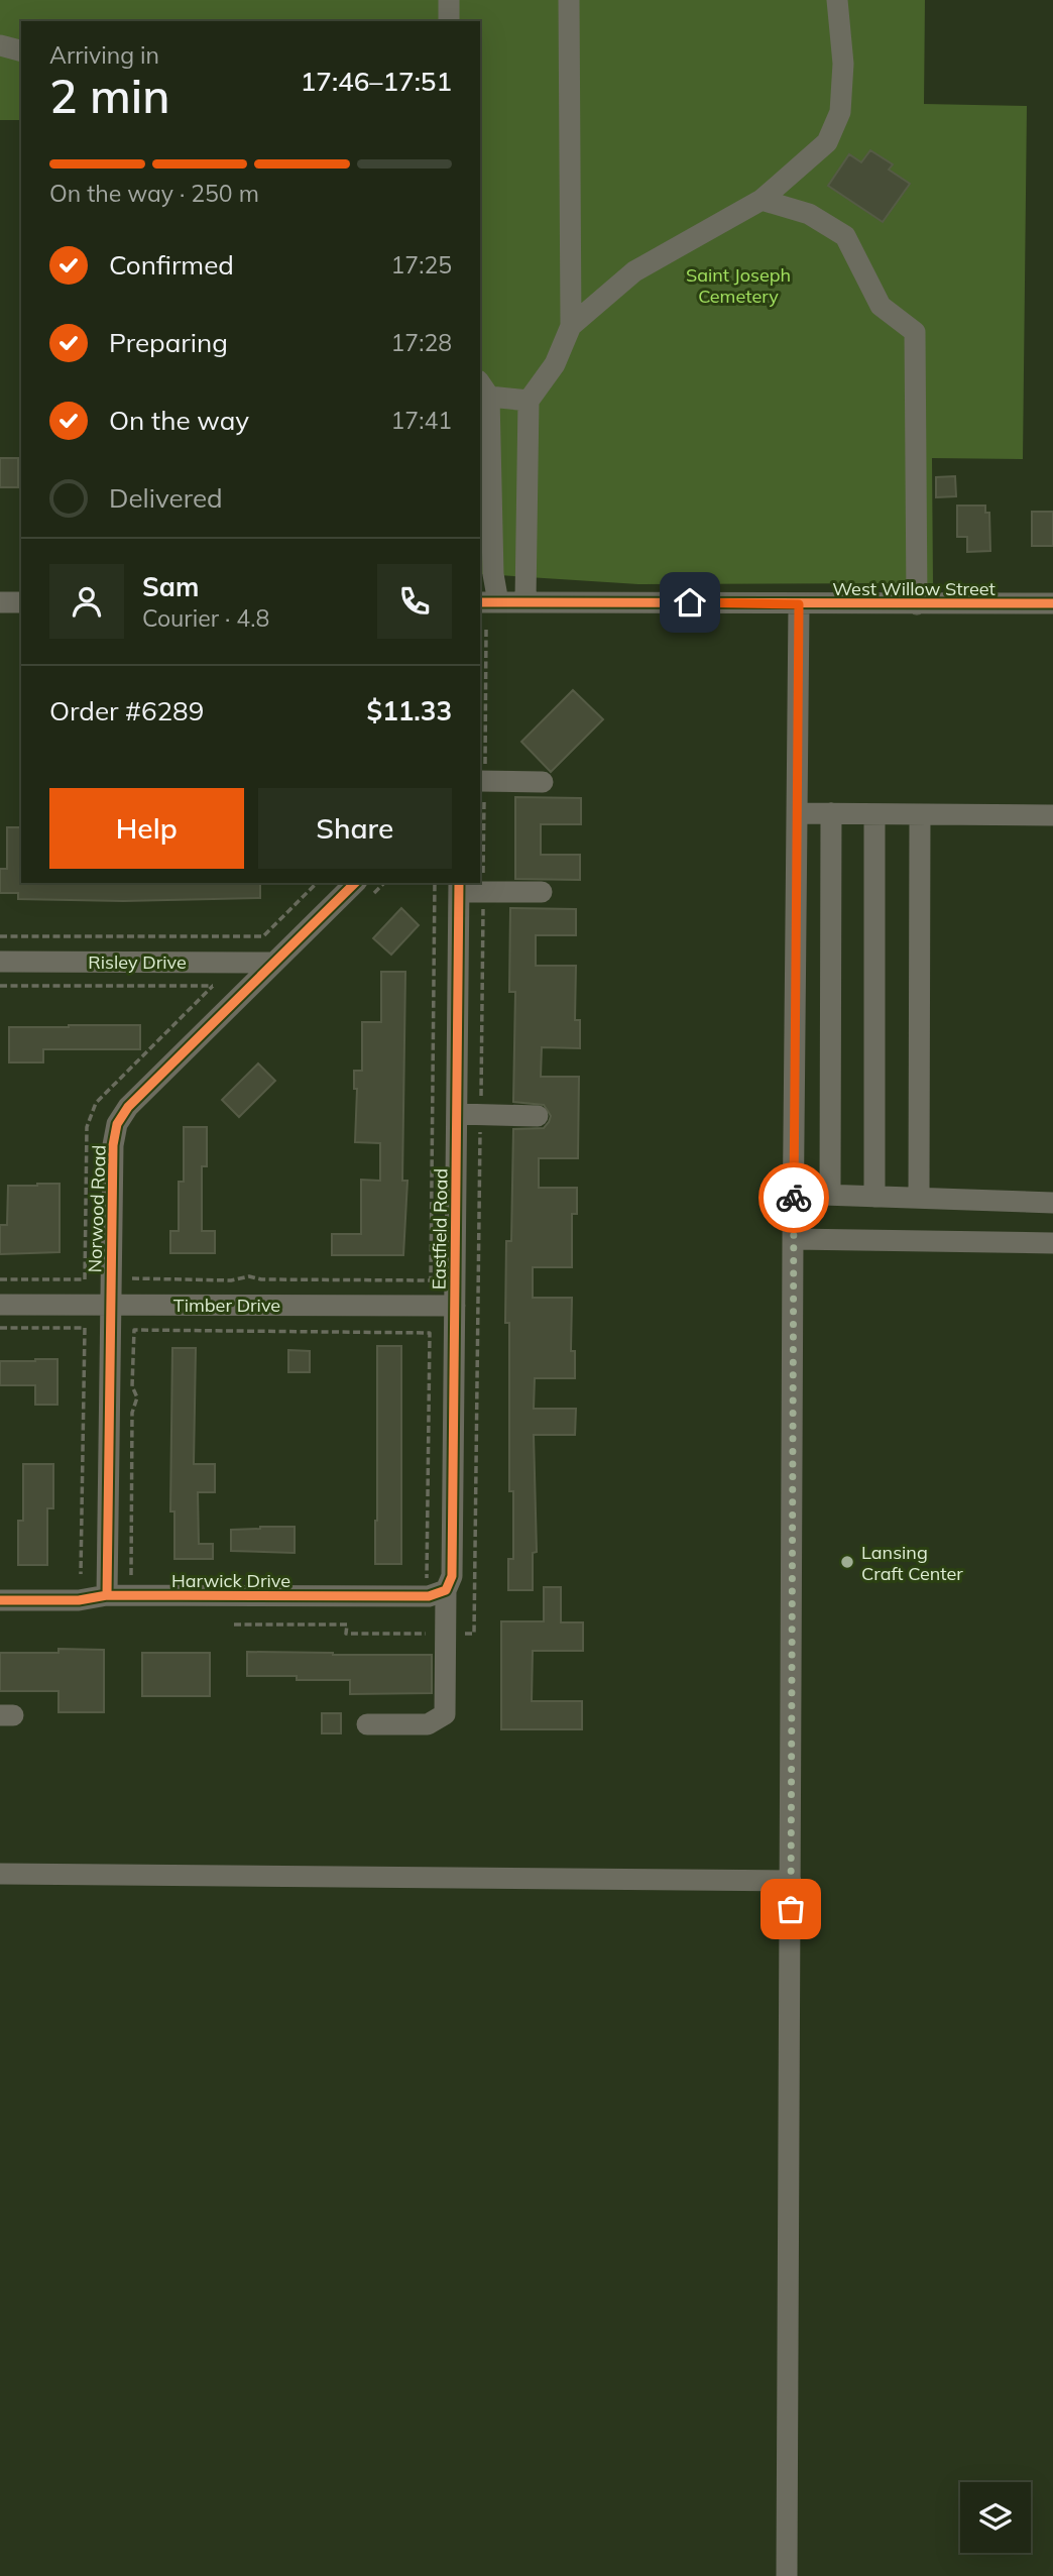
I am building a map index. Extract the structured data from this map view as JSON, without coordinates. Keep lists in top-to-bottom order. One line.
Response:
{"streets":{"street":["West Willow Street","Risley Drive","Norwood Road","Eastfield Road","Timber Drive","Harwick Drive"]},"crossings":[["Risley Drive","Norwood Road"],["Norwood Road","Timber Drive"],["Norwood Road","Harwick Drive"],["Eastfield Road","Timber Drive"],["Eastfield Road","Harwick Drive"]],"parks":["Saint Joseph Cemetery"],"places":["Lansing Craft Center"],"page":{"heading":["2 min","Arriving in","17:46–17:51"],"panel":["Sam","Courier · 4.8","Order #6289","$11.33"],"bar":"On the way · 250 m","list":[["Confirmed","17:25"],["Preparing","17:28"],["On the way","17:41"],"Delivered"],"buttons":["Help","Share"]}}
